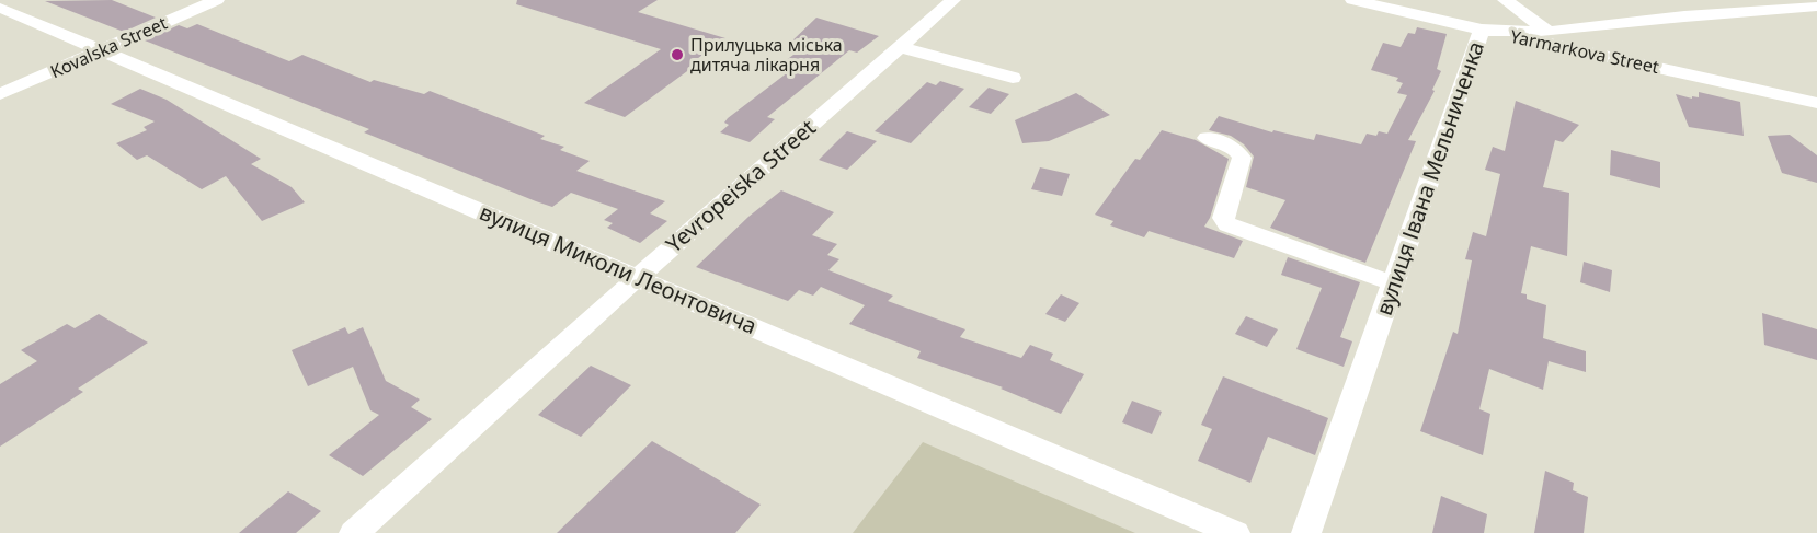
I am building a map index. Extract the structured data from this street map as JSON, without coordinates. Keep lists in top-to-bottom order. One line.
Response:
{"streets":{"street":["Kovalska Street","Yarmarkova Street","вулиця Івана Мельниченка","Yevropeiska Street","вулиця Миколи Леонтовича"]},"crossings":[["Kovalska Street","вулиця Миколи Леонтовича"],["Yarmarkova Street","вулиця Івана Мельниченка"],["Yevropeiska Street","вулиця Миколи Леонтовича"]],"places":["Прилуцька міська дитяча лікарня"]}
